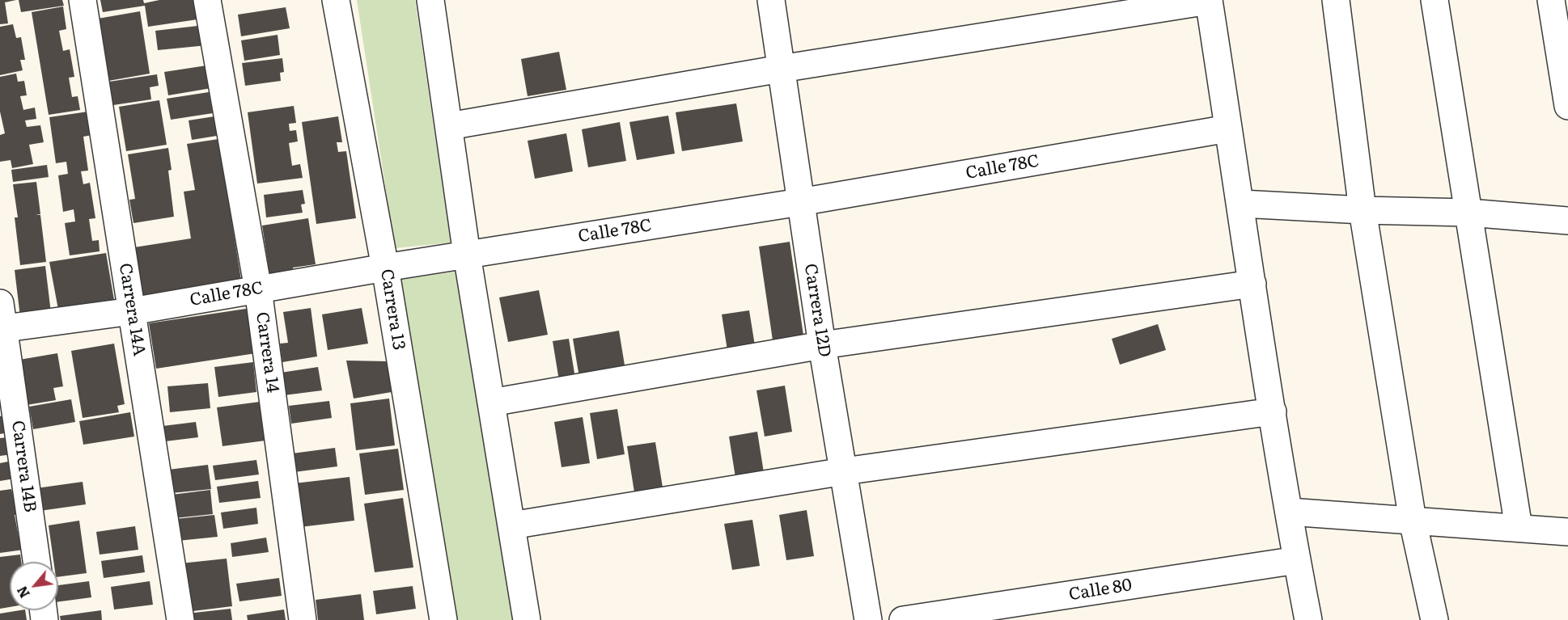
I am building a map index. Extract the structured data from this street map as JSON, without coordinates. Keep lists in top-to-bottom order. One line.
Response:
{"streets":{"street":["Calle 78C","Carrera 14A","Carrera 13","Carrera 12D","Carrera 14","Carrera 14B","Calle 80"]},"crossings":[["Calle 78C","Carrera 14A"],["Calle 78C","Carrera 13"],["Calle 78C","Carrera 12D"],["Calle 78C","Carrera 14"],["Calle 78C","Carrera 14B"]],"north":"bottom left"}
